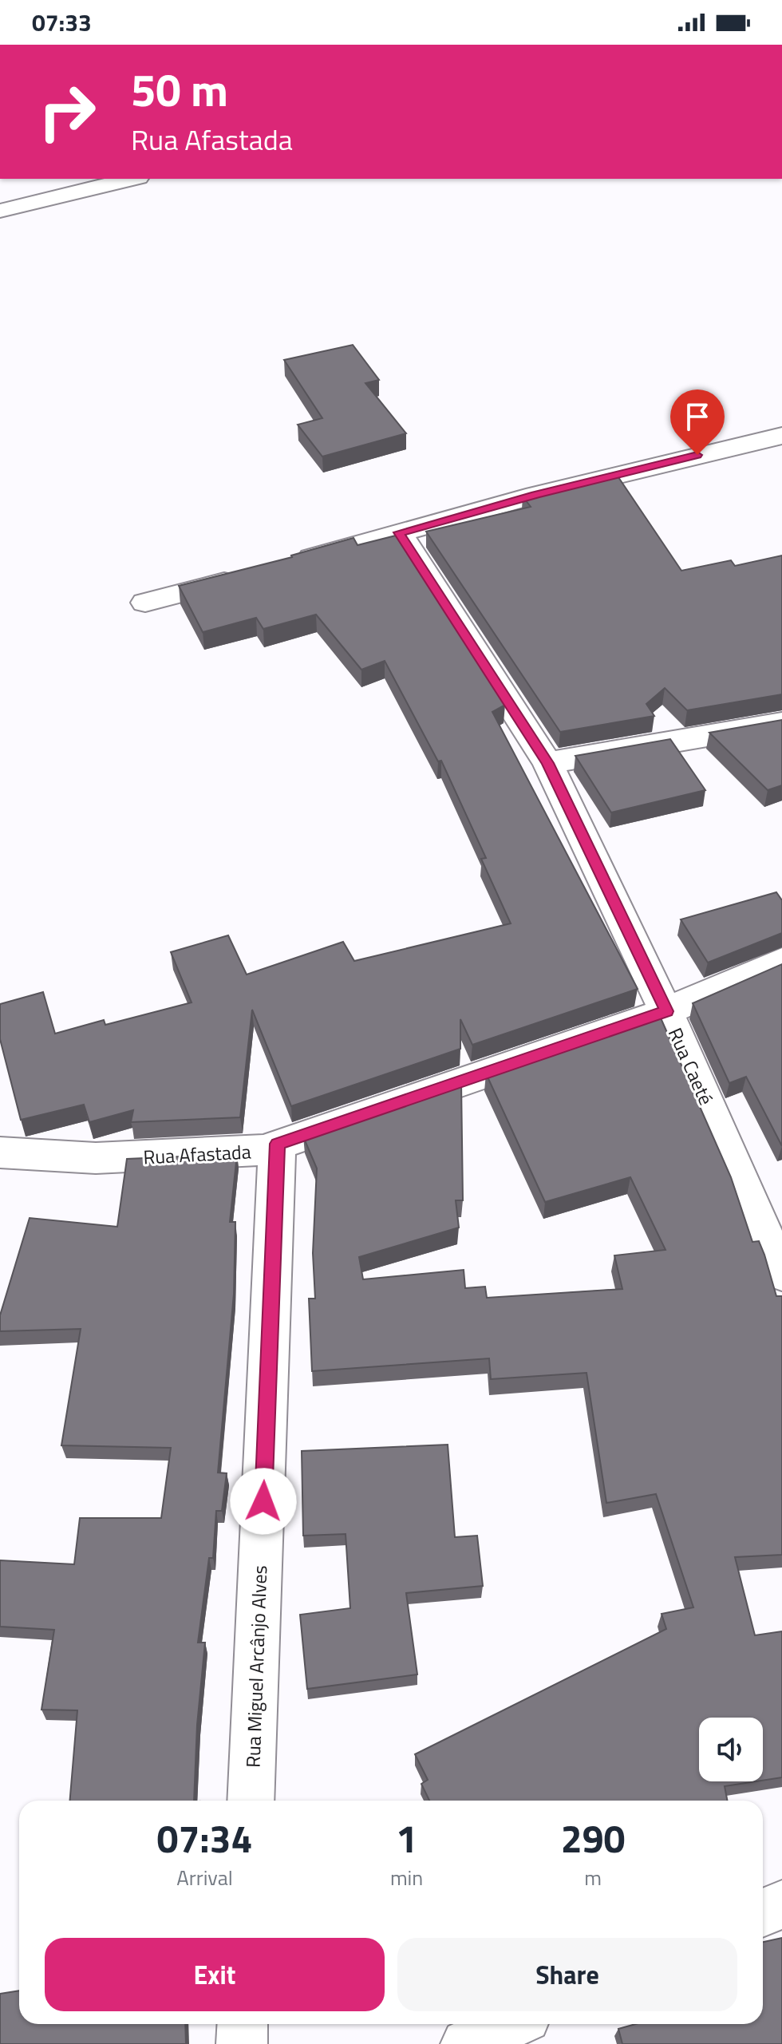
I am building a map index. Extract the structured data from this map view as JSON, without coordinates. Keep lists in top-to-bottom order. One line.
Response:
{"streets":{"street":["Rua Caeté","Rua Afastada","Rua Miguel Arcânjo Alves"]},"crossings":[["Rua Caeté","Rua Afastada"],["Rua Afastada","Rua Miguel Arcânjo Alves"]],"page":{"status":"07:33","turn":["50 m","Rua Afastada"],"eta":["07:34","Arrival","1","min","290","m"],"buttons":["Exit","Share"]}}
